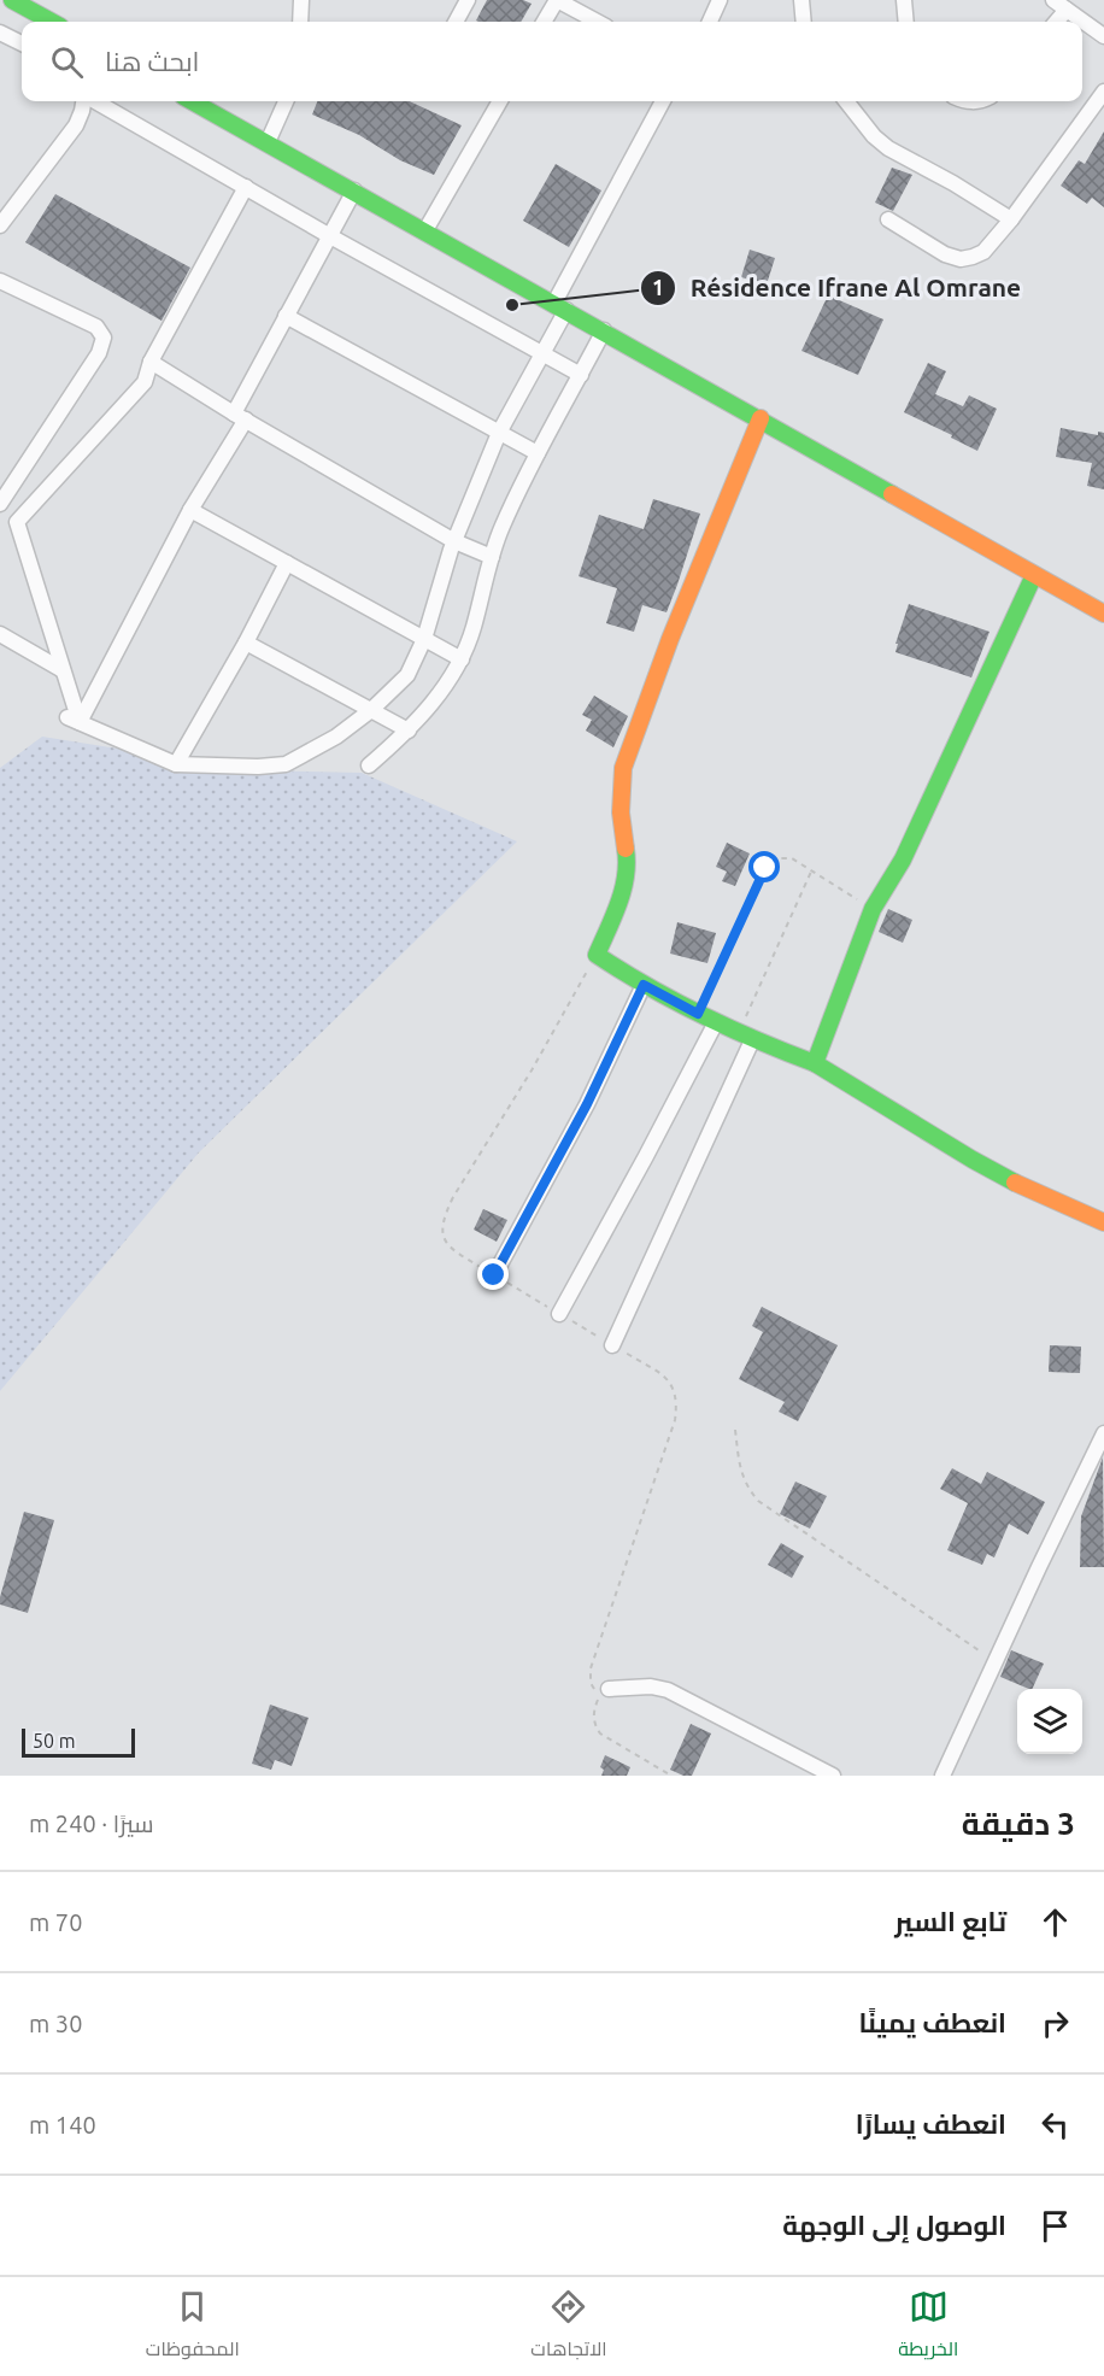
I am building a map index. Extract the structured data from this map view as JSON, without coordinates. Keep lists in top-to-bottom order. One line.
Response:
{"places":["Résidence Ifrane Al Omrane"],"scale_bar":"50 m","page":{"search":"ابحث هنا","scale":"50 m","heading":["3 دقيقة","سيرًا · 240 m"],"list":[["تابع السير","70 m"],["انعطف يمينًا","30 m"],["انعطف يسارًا","140 m"],"الوصول إلى الوجهة"],"nav":["الخريطة","الاتجاهات","المحفوظات"]}}
